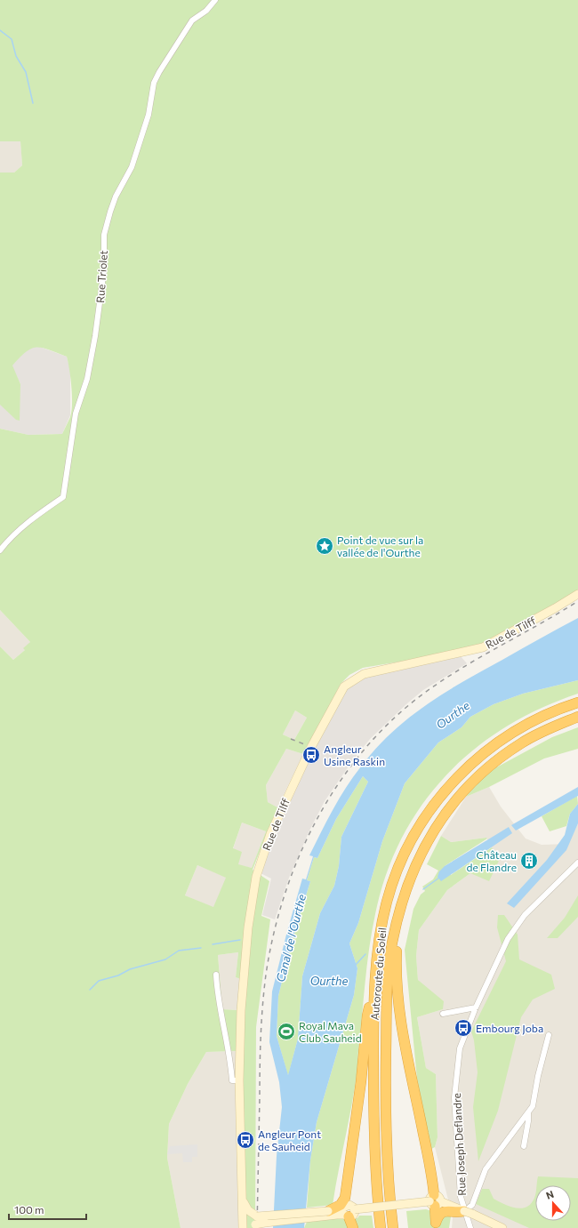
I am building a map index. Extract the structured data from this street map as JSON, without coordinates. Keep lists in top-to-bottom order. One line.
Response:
{"streets":{"highway":["Autoroute du Soleil"],"main road":["Rue de Tilff"],"street":["Rue Triolet","Rue Joseph Deflandre"]},"water":["Ourthe","Canal de l'Ourthe"],"places":{"place":["Point de vue sur la vallée de l'Ourthe"],"bus stop":["Angleur Usine Raskin","Embourg Joba","Angleur Pont de Sauheid"],"building":["Château de Flandre"],"sports":["Royal Mava Club Sauheid"]},"scale_bar":"100 m","north":"top"}
